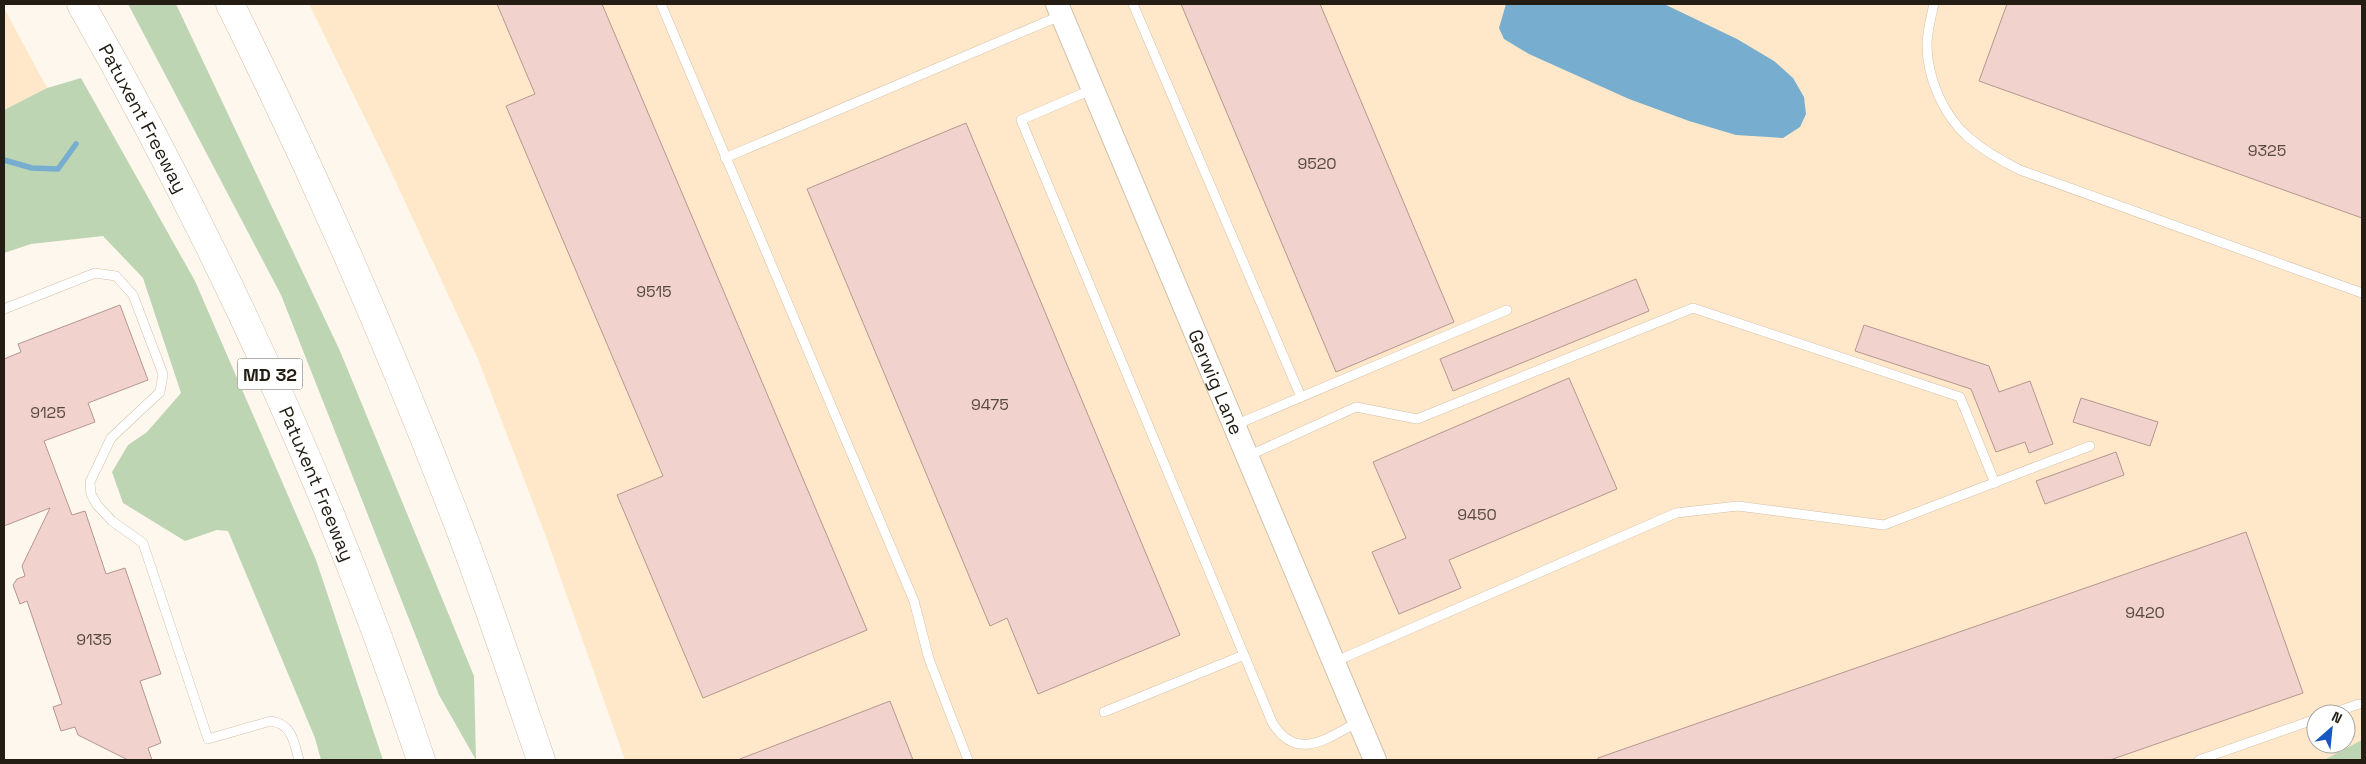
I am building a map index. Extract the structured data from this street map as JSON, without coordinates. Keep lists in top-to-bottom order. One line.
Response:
{"streets":{"highway":["Patuxent Freeway","MD 32"],"street":["Gerwig Lane"]},"house_numbers":["9325","9520","9515","9475","9125","9450","9420","9135"],"north":"top right"}
